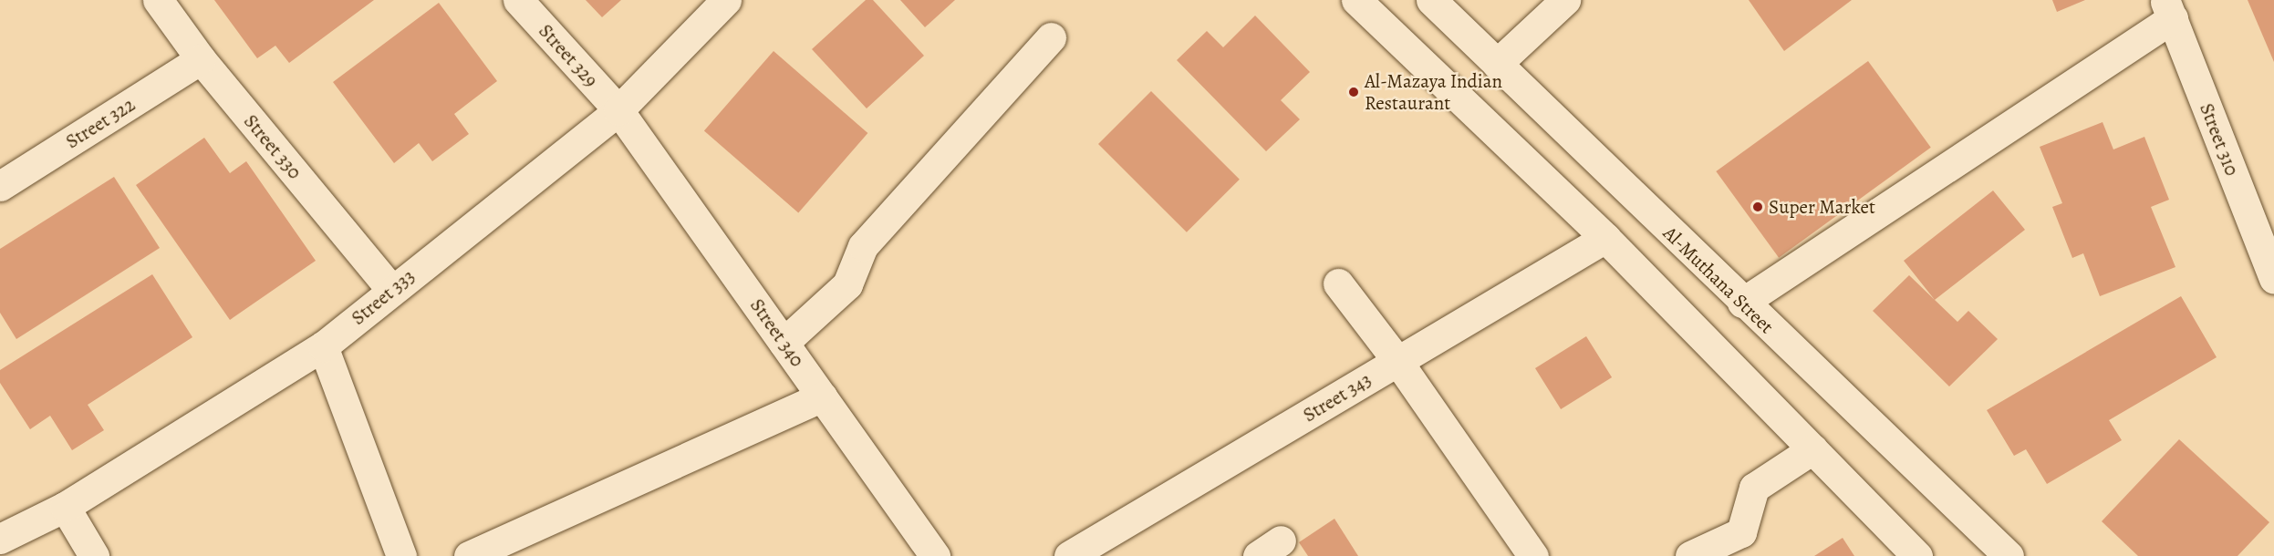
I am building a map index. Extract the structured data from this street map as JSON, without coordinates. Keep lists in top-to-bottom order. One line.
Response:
{"streets":{"street":["Street 329","Street 322","Street 310","Street 330","Al-Muthana Street","Street 333","Street 340","Street 343"]},"crossings":[["Street 329","Street 333"],["Street 329","Street 340"],["Street 322","Street 330"],["Street 330","Street 333"],["Street 333","Street 340"]],"places":["Al-Mazaya Indian Restaurant","Super Market"]}
